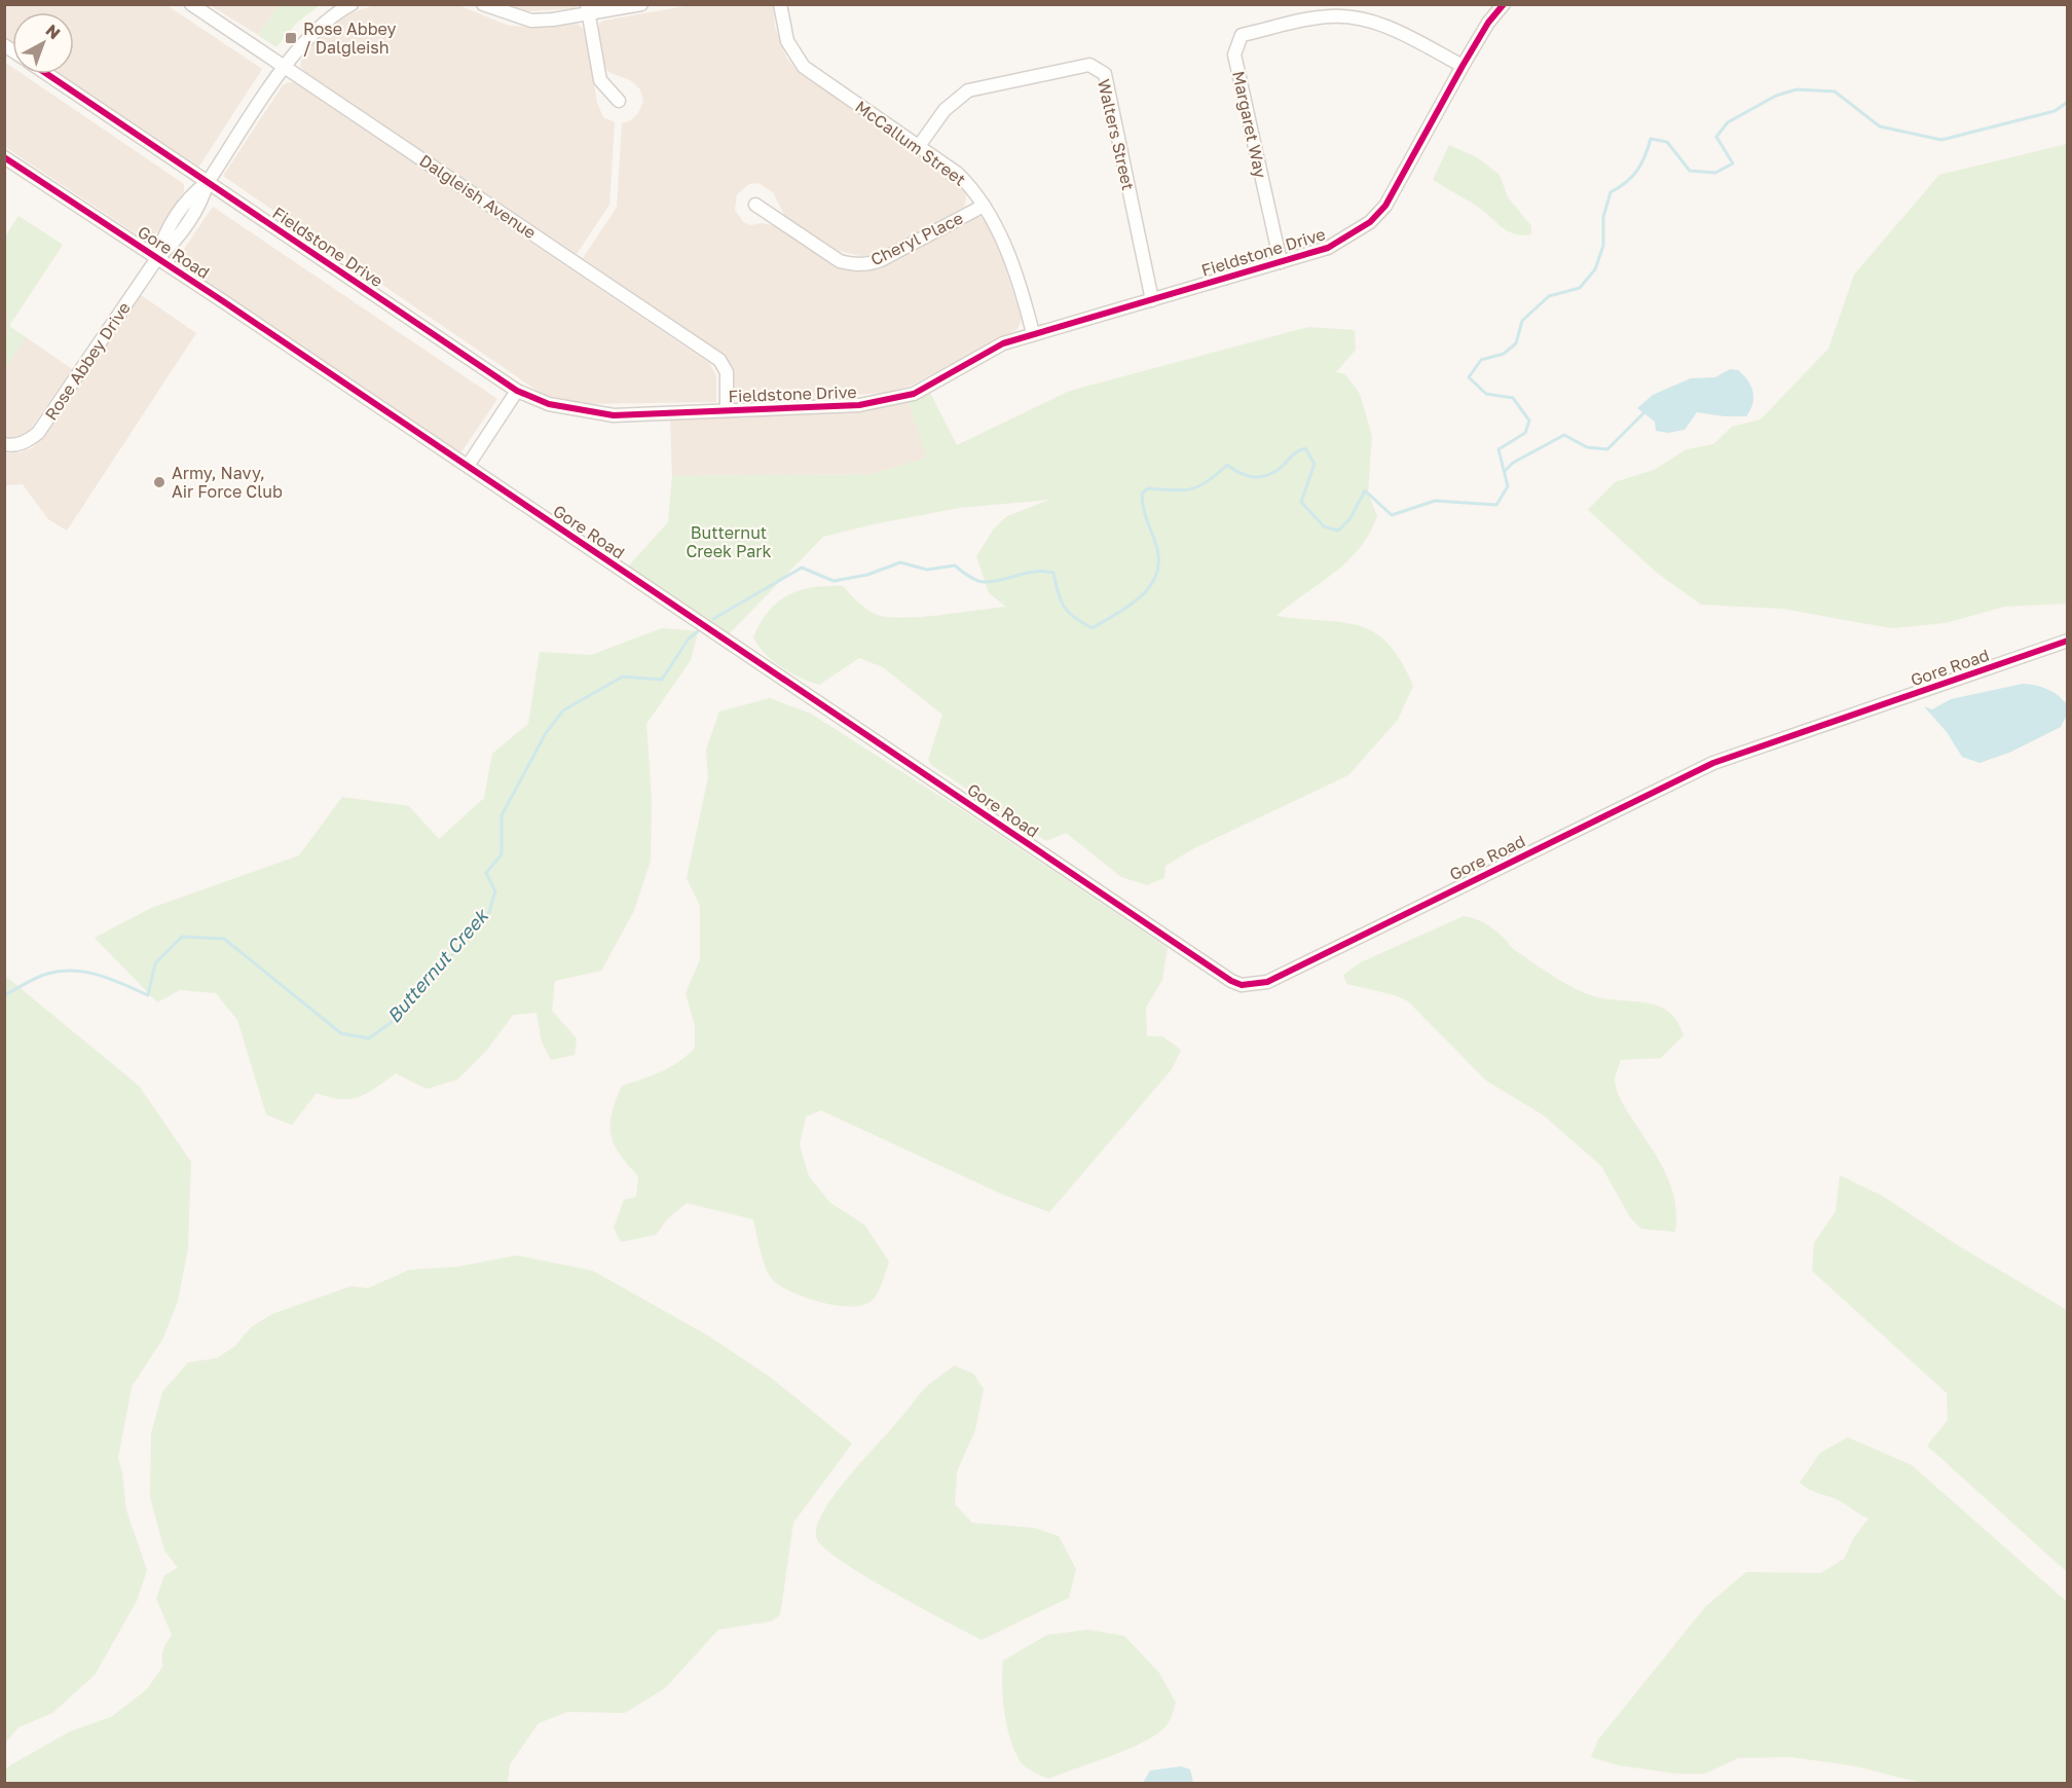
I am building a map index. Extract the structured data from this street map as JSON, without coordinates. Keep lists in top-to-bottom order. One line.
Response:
{"streets":{"street":["Margaret Way","Walters Street","McCallum Street","Dalgleish Avenue","Cheryl Place","Fieldstone Drive","Gore Road","Rose Abbey Drive"]},"crossings":[["Margaret Way","Fieldstone Drive"],["Walters Street","McCallum Street"],["Walters Street","Fieldstone Drive"],["McCallum Street","Cheryl Place"],["McCallum Street","Fieldstone Drive"],["Dalgleish Avenue","Fieldstone Drive"],["Dalgleish Avenue","Rose Abbey Drive"],["Fieldstone Drive","Rose Abbey Drive"],["Gore Road","Rose Abbey Drive"]],"water":["Butternut Creek"],"parks":["Butternut Creek Park"],"places":{"transit":["Rose Abbey / Dalgleish"],"other":["Army, Navy, Air Force Club"]},"north":"top right"}
